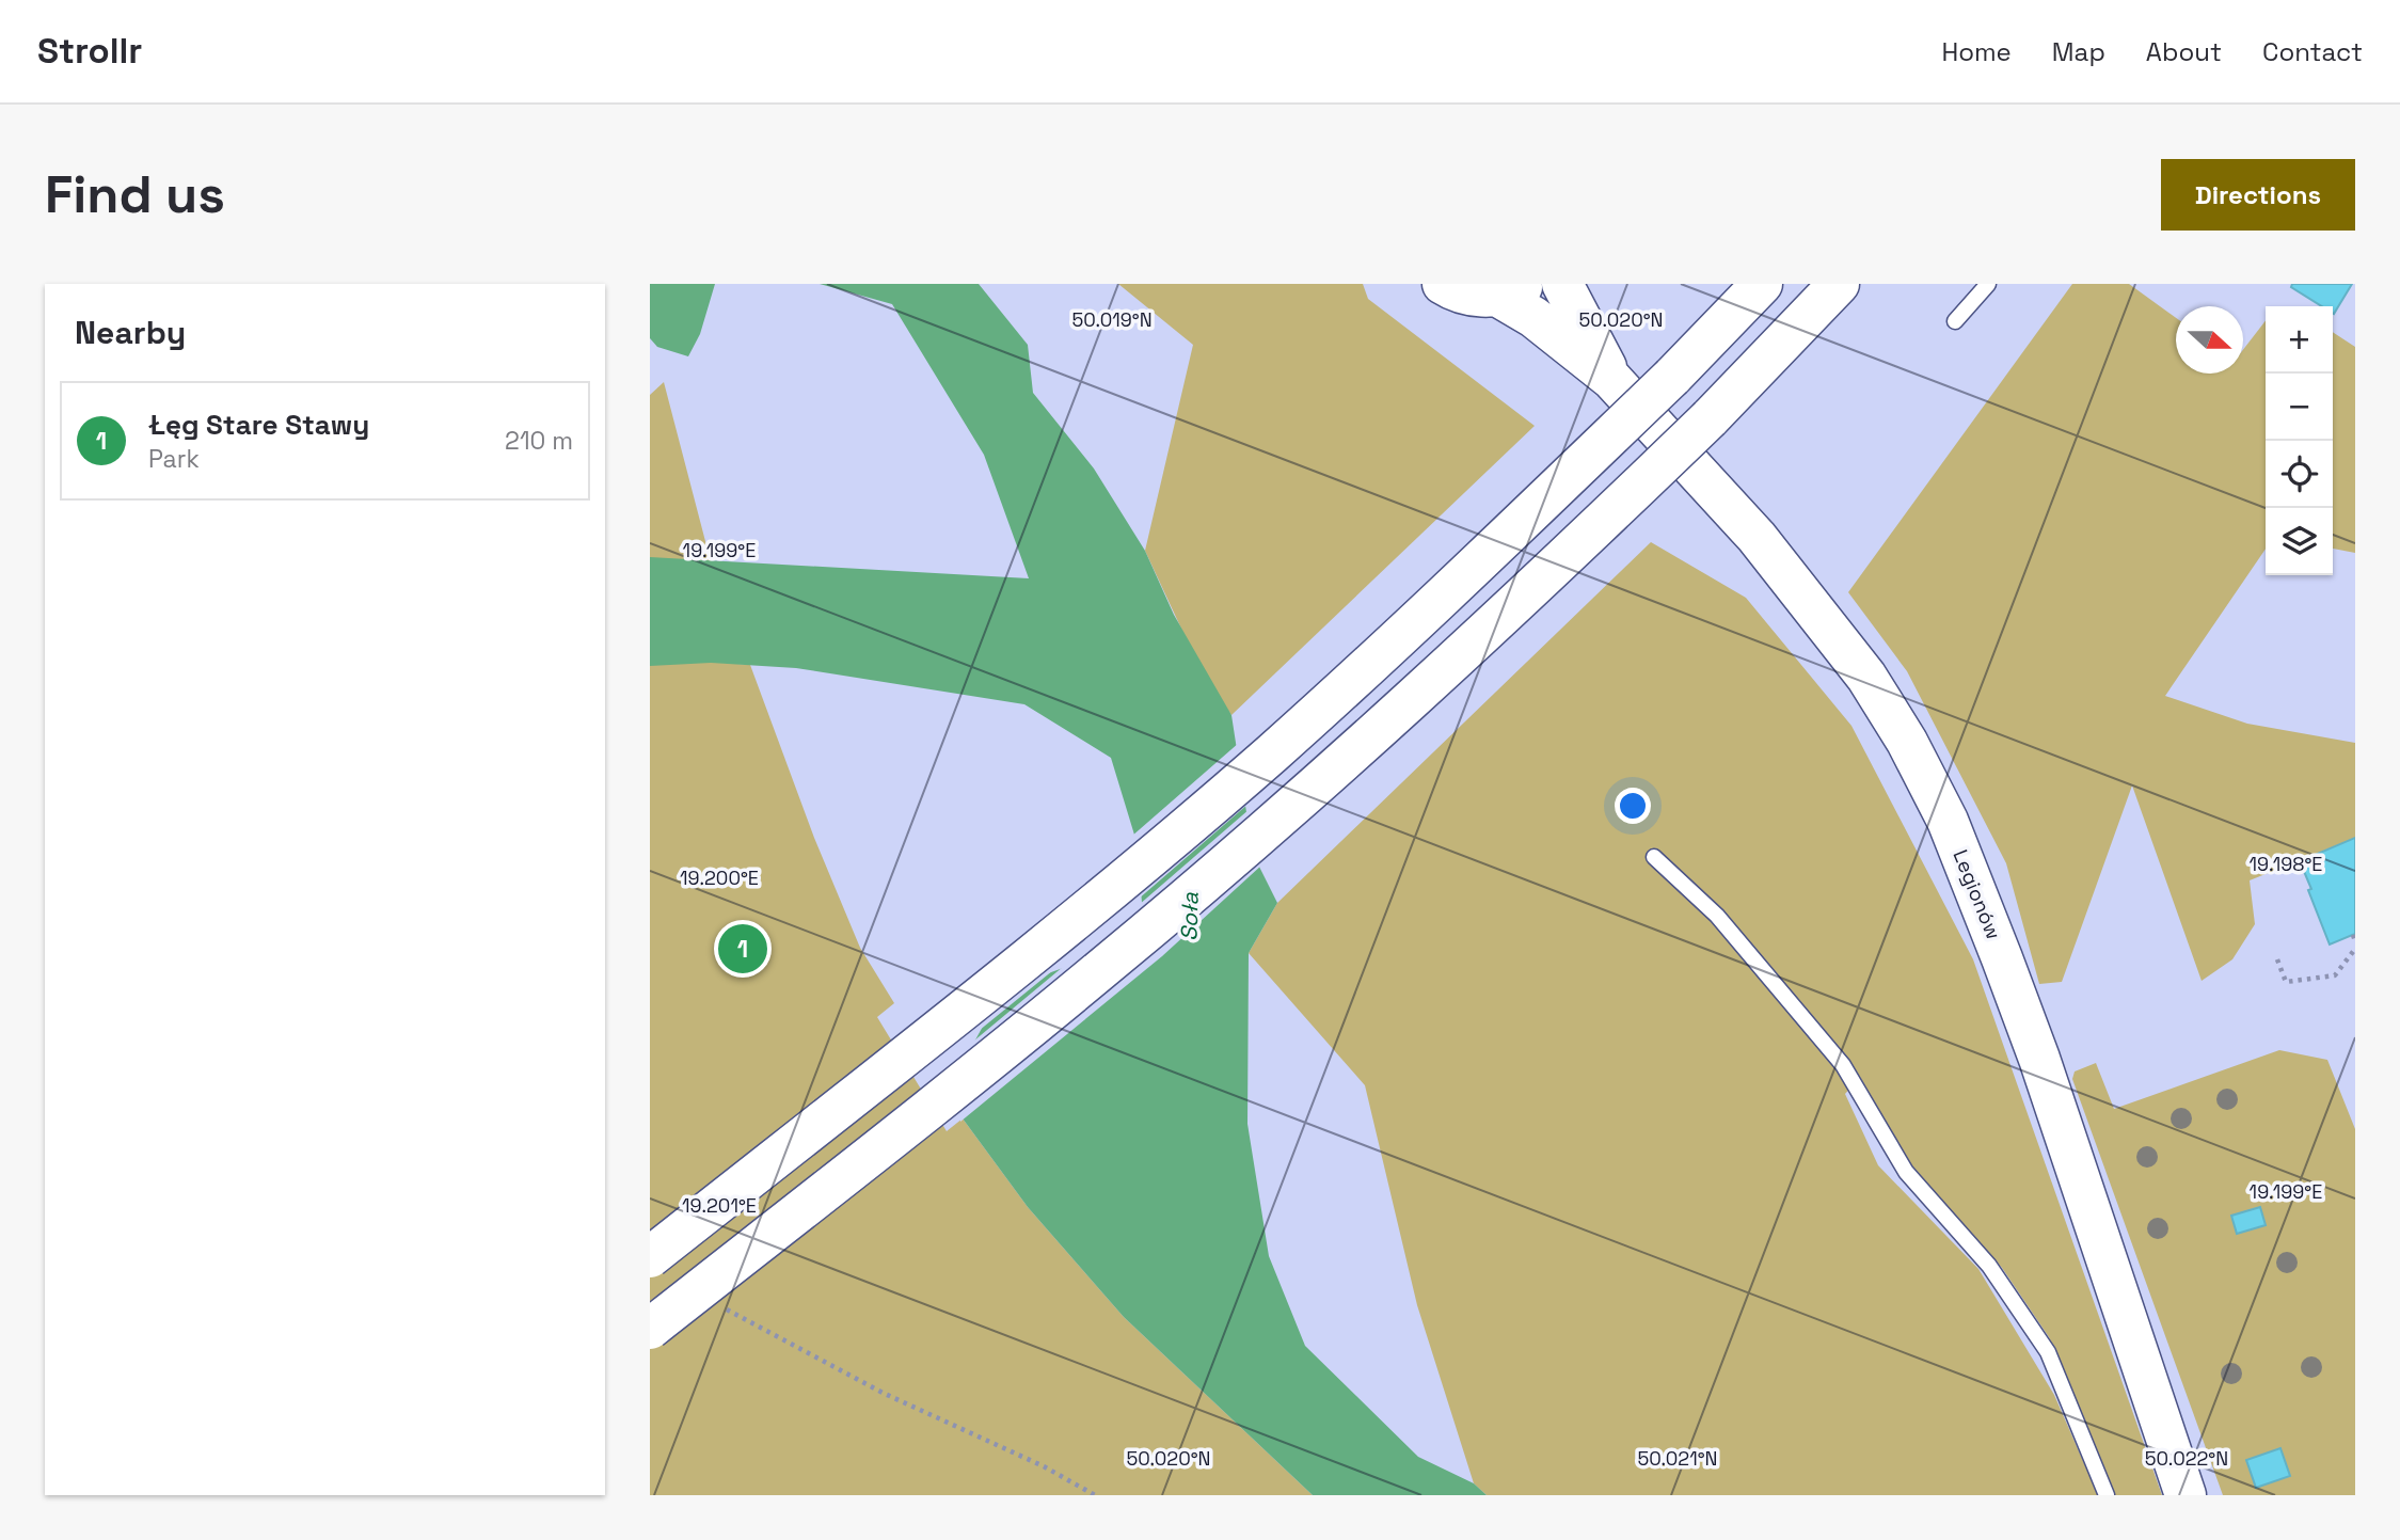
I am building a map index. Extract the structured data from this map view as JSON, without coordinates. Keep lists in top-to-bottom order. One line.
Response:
{"streets":{"main road":["Legionów"]},"water":["Soła"],"north":"right","page":{"header":"Strollr","nav":["Home","Map","About","Contact"],"buttons":"Directions","title":"Find us","heading":"Nearby","map_buttons":["+","−"],"list":[{"mark":"1","name":"Łęg Stare Stawy","note":"Park","value":"210 m"}],"pins":"1"},"coordinates":["50.019°N","50.020°N","19.199°E","19.198°E","19.200°E","19.201°E","50.021°N","50.022°N"]}
